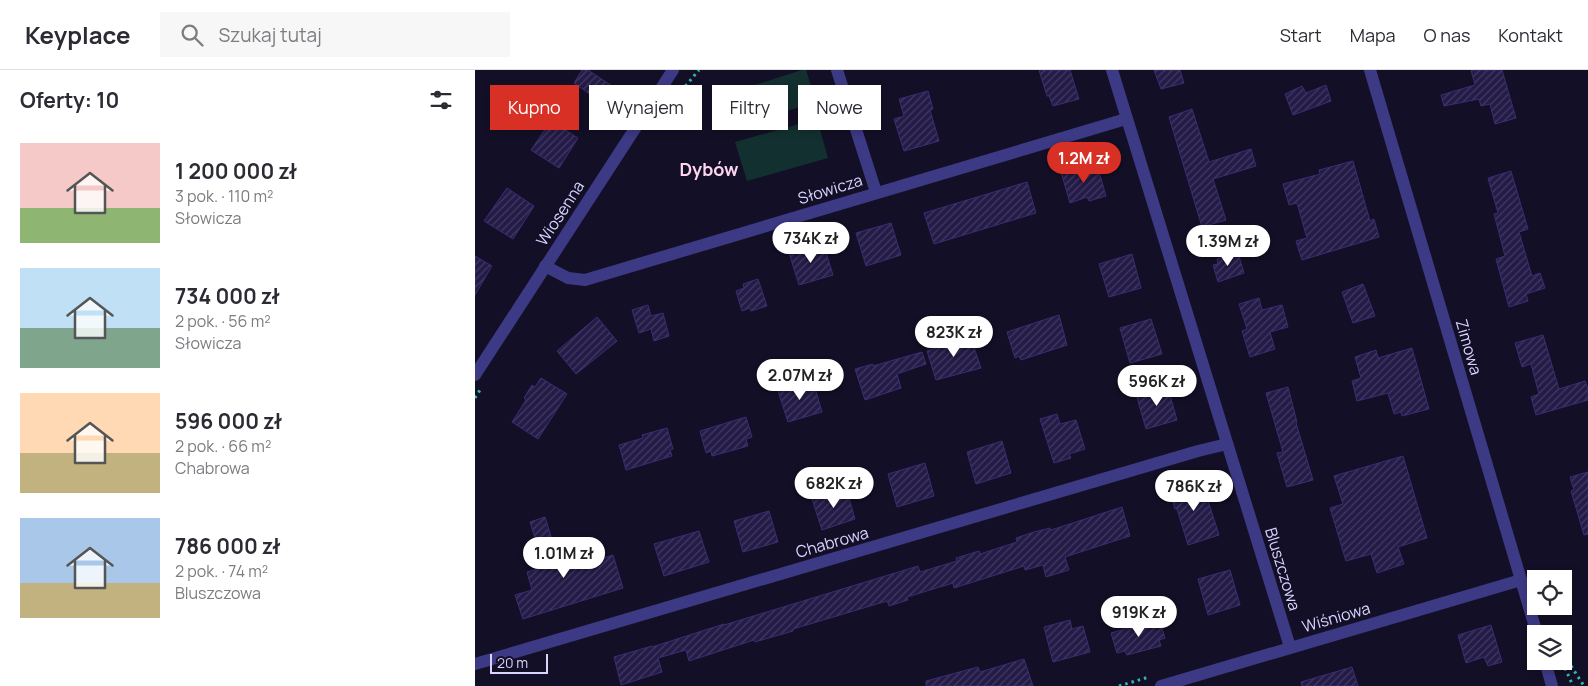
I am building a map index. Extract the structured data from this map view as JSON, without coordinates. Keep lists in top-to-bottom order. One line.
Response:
{"streets":{"street":["Słowicza","Wiosenna","Zimowa","Chabrowa","Bluszczowa","Wiśniowa"]},"crossings":[["Słowicza","Wiosenna"],["Słowicza","Bluszczowa"],["Zimowa","Wiśniowa"],["Chabrowa","Bluszczowa"],["Bluszczowa","Wiśniowa"]],"districts":["Dybów"],"scale_bar":"20 m","page":{"header":"Keyplace","search":"Szukaj tutaj","nav":["Start","Mapa","O nas","Kontakt"],"heading":"Oferty: 10","chip":["Kupno","Wynajem","Filtry","Nowe"],"list":[{"name":"1 200 000 zł","note":"3 pok. · 110 m² · Słowicza"},{"name":"734 000 zł","note":"2 pok. · 56 m² · Słowicza"},{"name":"596 000 zł","note":"2 pok. · 66 m² · Chabrowa"},{"name":"786 000 zł","note":"2 pok. · 74 m² · Bluszczowa"}],"price":["1.2M zł","734K zł","1.39M zł","823K zł","2.07M zł","596K zł","682K zł","786K zł","1.01M zł","919K zł"],"scale":"20 m"}}
